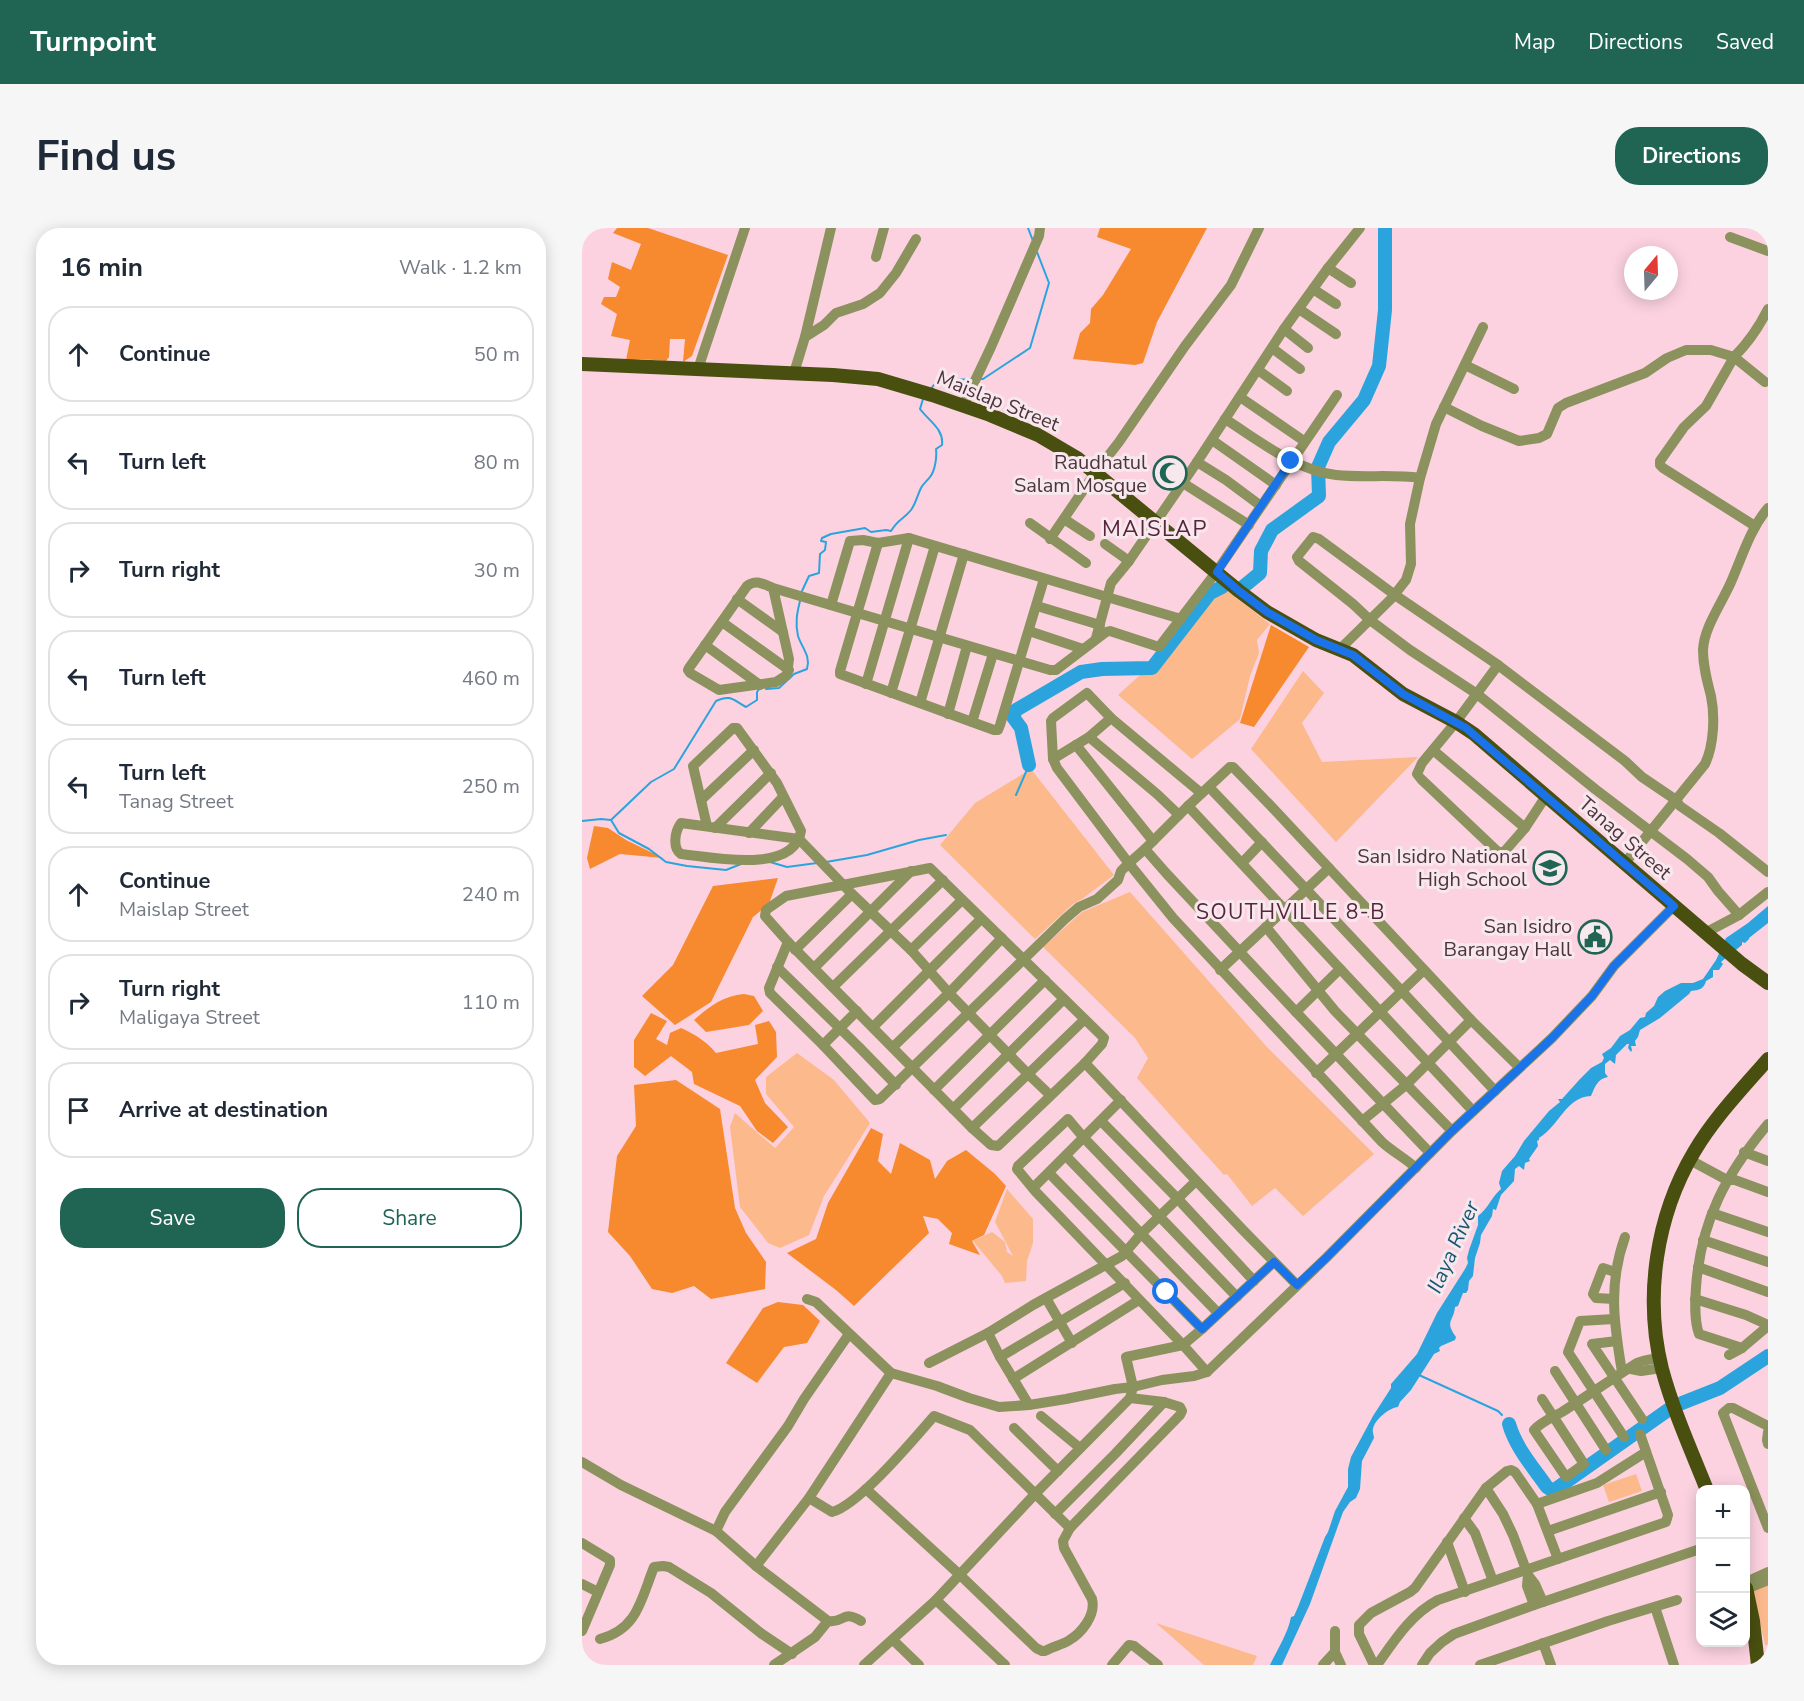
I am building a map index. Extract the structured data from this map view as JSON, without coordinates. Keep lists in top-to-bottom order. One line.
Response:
{"streets":{"main road":["Maislap Street","Tanag Street"]},"crossings":[["Maislap Street","Tanag Street"]],"districts":["MAISLAP","SOUTHVILLE 8-B"],"water":["Ilaya River"],"places":{"mosque":["Raudhatul Salam Mosque"],"school or university":["San Isidro National High School"],"public building":["San Isidro Barangay Hall"]},"north":"top","page":{"header":"Turnpoint","nav":["Map","Directions","Saved"],"buttons":["Directions",["Save","Share"]],"title":"Find us","heading":["16 min","Walk · 1.2 km"],"list":[["Continue","50 m"],["Turn left","80 m"],["Turn right","30 m"],["Turn left","460 m"],["Turn left","Tanag Street","250 m"],["Continue","Maislap Street","240 m"],["Turn right","Maligaya Street","110 m"],"Arrive at destination"],"map_buttons":["+","−"]}}
